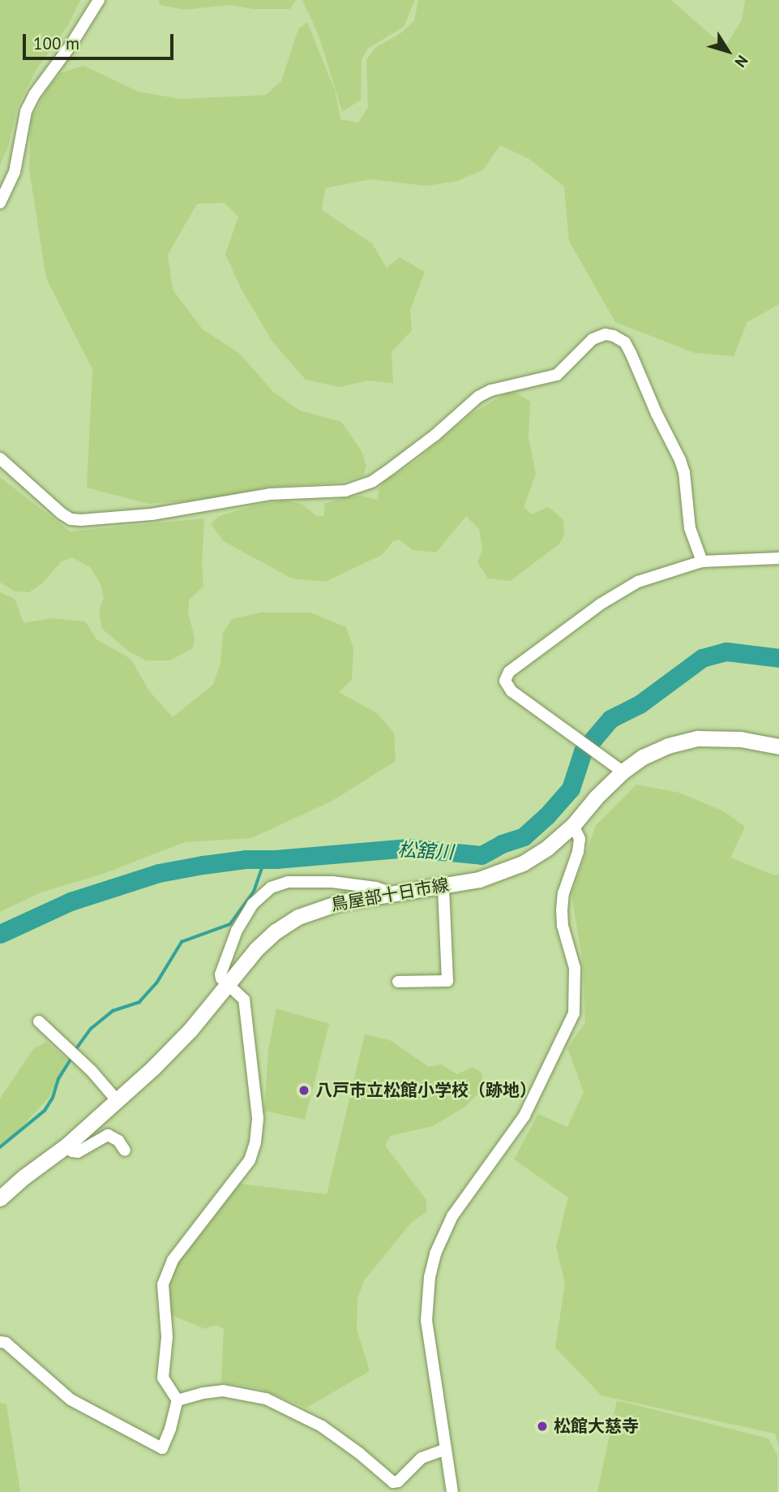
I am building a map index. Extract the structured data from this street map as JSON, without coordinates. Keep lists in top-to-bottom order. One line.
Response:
{"streets":{"main road":["鳥屋部十日市線"]},"water":["松舘川"],"places":["八戸市立松館小学校（跡地）","松館大慈寺"],"scale_bar":"100 m","north":"bottom right"}
